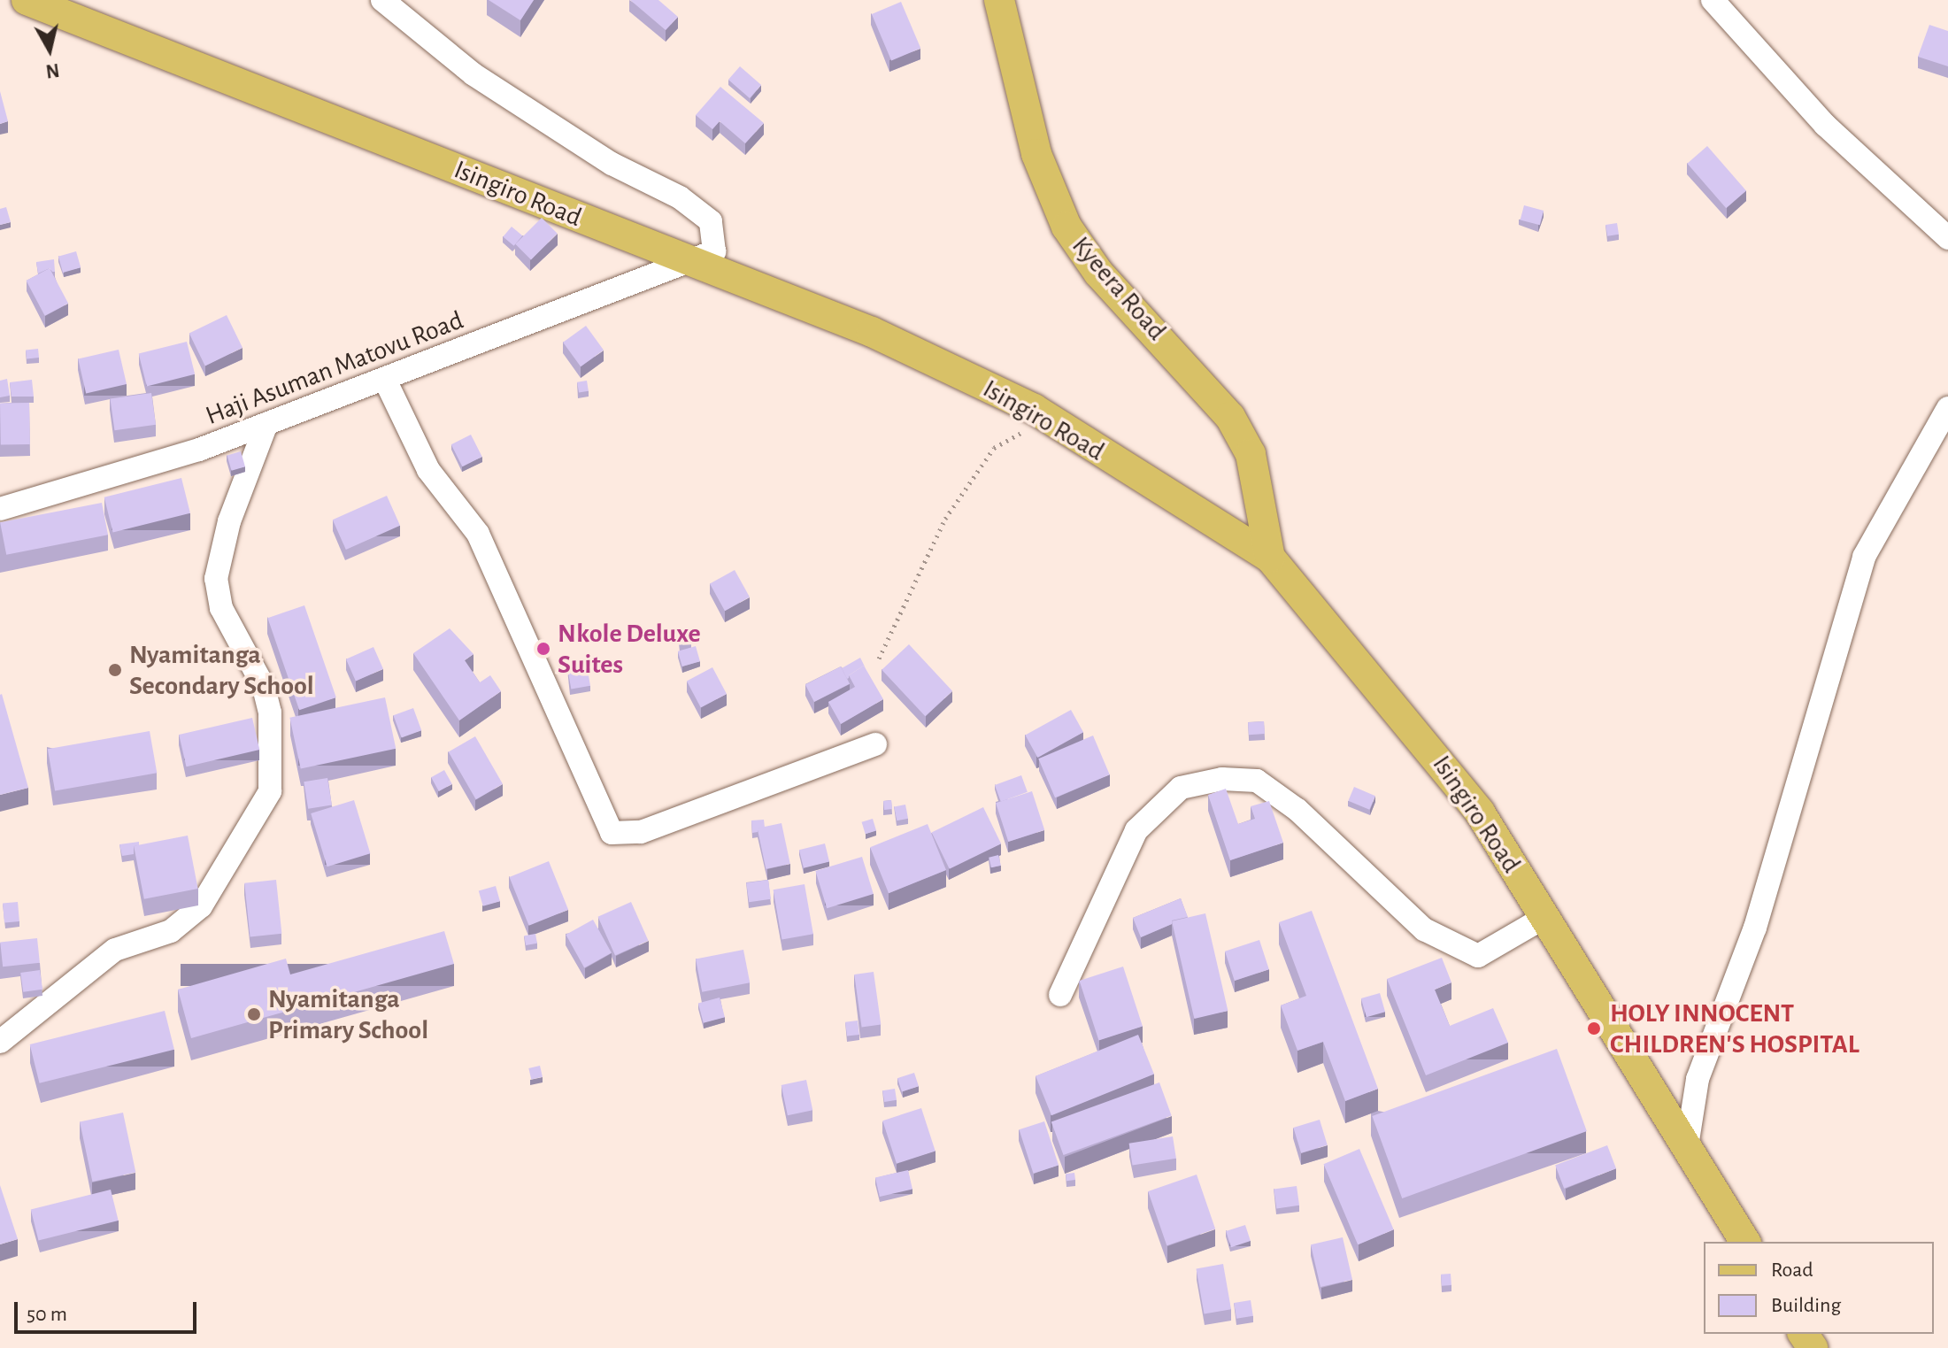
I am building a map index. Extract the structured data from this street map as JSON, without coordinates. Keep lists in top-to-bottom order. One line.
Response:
{"streets":{"main road":["Isingiro Road","Kyeera Road"],"street":["Haji Asuman Matovu Road"]},"crossings":[["Isingiro Road","Kyeera Road"],["Isingiro Road","Haji Asuman Matovu Road"]],"places":["Nkole Deluxe Suites","Nyamitanga Secondary School","Nyamitanga Primary School","HOLY INNOCENT CHILDREN'S HOSPITAL"],"legend":["Road","Building"],"scale_bar":"50 m","north":"bottom"}
